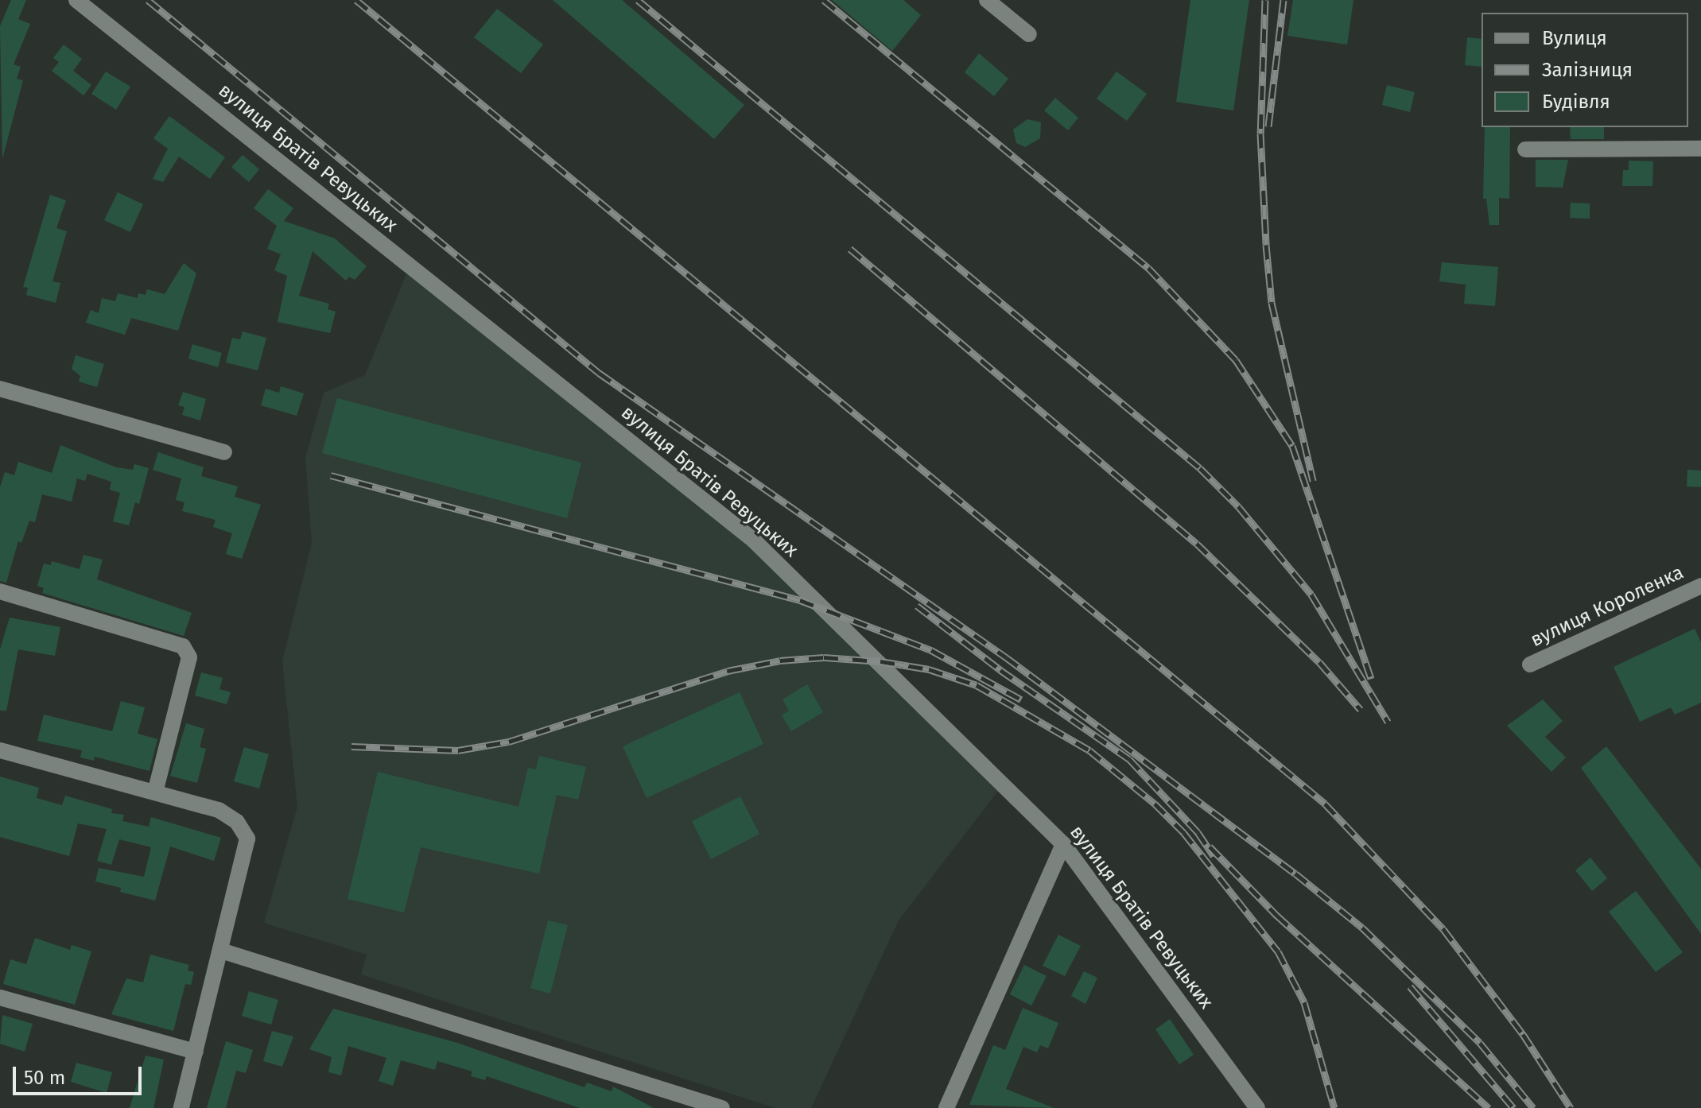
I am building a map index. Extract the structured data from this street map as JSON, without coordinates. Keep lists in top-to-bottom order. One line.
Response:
{"streets":{"street":["вулиця Братів Ревуцьких","вулиця Короленка"]},"legend":["Вулиця","Залізниця","Будівля"],"scale_bar":"50 m"}
